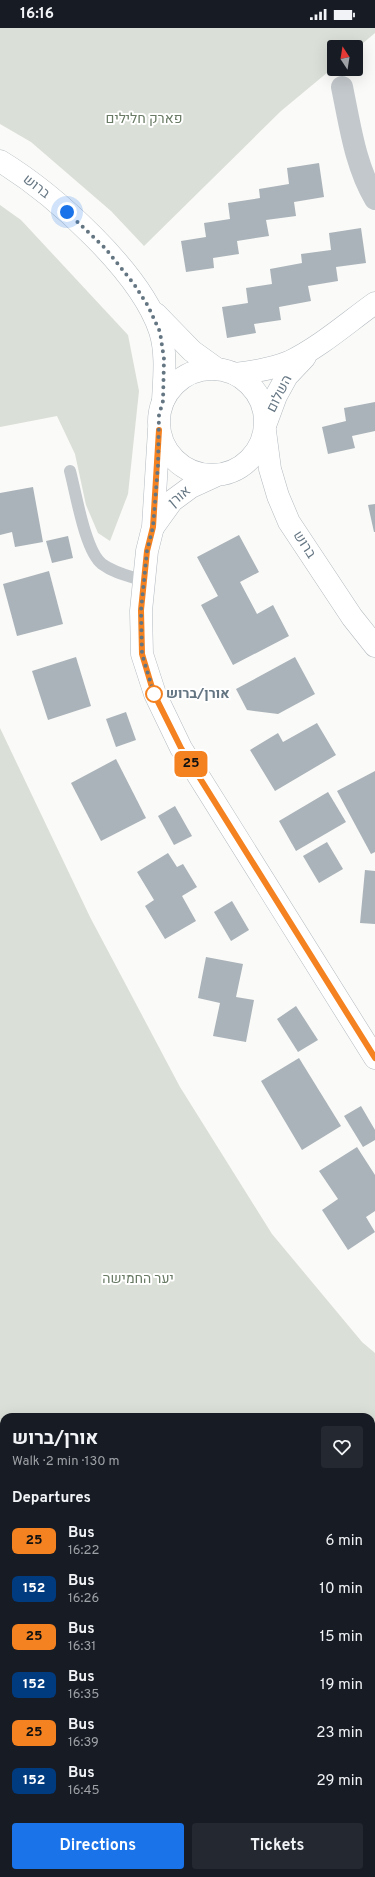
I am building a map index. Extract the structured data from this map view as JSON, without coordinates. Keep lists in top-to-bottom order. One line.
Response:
{"streets":{"street":["ברוש","השלום","אורן"]},"crossings":[["ברוש","השלום"],["ברוש","אורן"],["השלום","אורן"]],"parks":["פארק חלילים","יער החמישה"],"places":["אורן/ברוש"],"lines":["bus line 25"],"north":"top","page":{"status":"16:16","on_map":"25","heading":[["אורן/ברוש","Walk · 2 min · 130 m"],"Departures"],"list":[{"mark":"25","name":"Bus","note":"16:22","value":"6 min"},{"mark":"152","name":"Bus","note":"16:26","value":"10 min"},{"mark":"25","name":"Bus","note":"16:31","value":"15 min"},{"mark":"152","name":"Bus","note":"16:35","value":"19 min"},{"mark":"25","name":"Bus","note":"16:39","value":"23 min"},{"mark":"152","name":"Bus","note":"16:45","value":"29 min"}],"buttons":["Directions","Tickets"]}}
